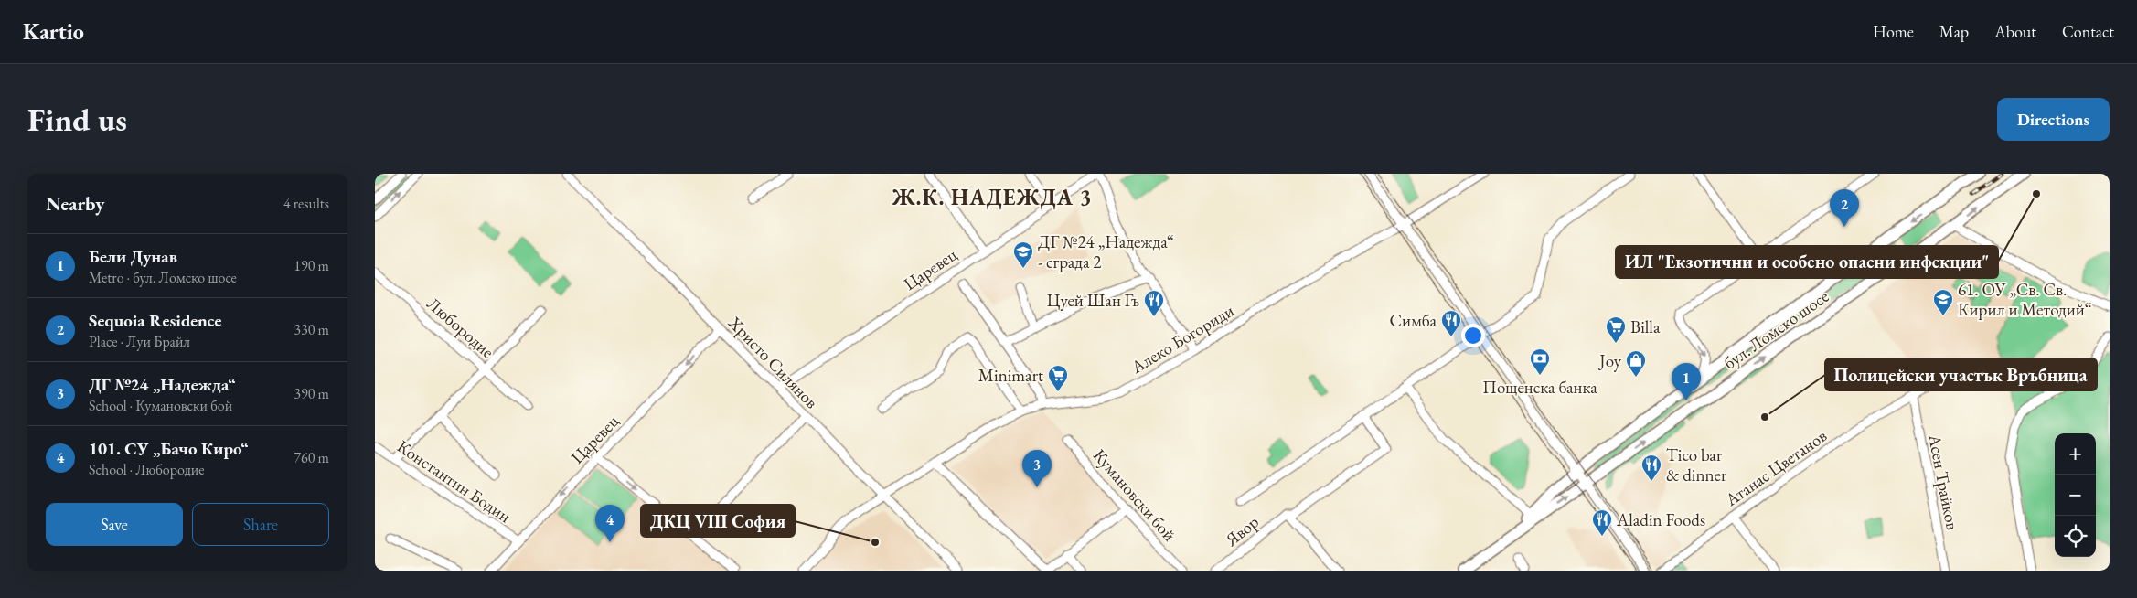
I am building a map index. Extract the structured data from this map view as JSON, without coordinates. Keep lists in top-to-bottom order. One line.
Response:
{"streets":{"main road":["бул. Ломско шосе"],"street":["Царевец","Любородие","Алеко Богориди","Христо Силянов","Атанас Цветанов","Константин Бодин","Асен Трайков","Кумановски бой","Явор"]},"crossings":[["Царевец","Христо Силянов"],["Царевец","Константин Бодин"],["Алеко Богориди","Христо Силянов"],["Атанас Цветанов","Асен Трайков"]],"one_way":["Царевец"],"districts":["Ж.К. НАДЕЖДА 3"],"places":{"other":["ИЛ \"Екзотични и особено опасни инфекции\"","Полицейски участък Връбница","ДКЦ VIII София"],"school or university":["ДГ №24 „Надежда“ - сграда 2","61. ОУ „Св. Св. Кирил и Методий“"],"restaurant":["Цуей Шан Гъ","Симба","Tico bar & dinner","Aladin Foods"],"supermarket":["Billa","Minimart"],"bank":["Пощенска банка"],"shop":["Joy"]},"page":{"header":"Kartio","nav":["Home","Map","About","Contact"],"buttons":["Directions",["Save","Share"]],"title":"Find us","heading":["Nearby","4 results"],"pins":["2","1","3","4"],"list":[{"mark":"1","name":"Бели Дунав","note":"Metro · бул. Ломско шосе","value":"190 m"},{"mark":"2","name":"Sequoia Residence","note":"Place · Луи Брайл","value":"330 m"},{"mark":"3","name":"ДГ №24 „Надежда“","note":"School · Кумановски бой","value":"390 m"},{"mark":"4","name":"101. СУ „Бачо Киро“","note":"School · Любородие","value":"760 m"}],"map_buttons":["+","−"]}}
